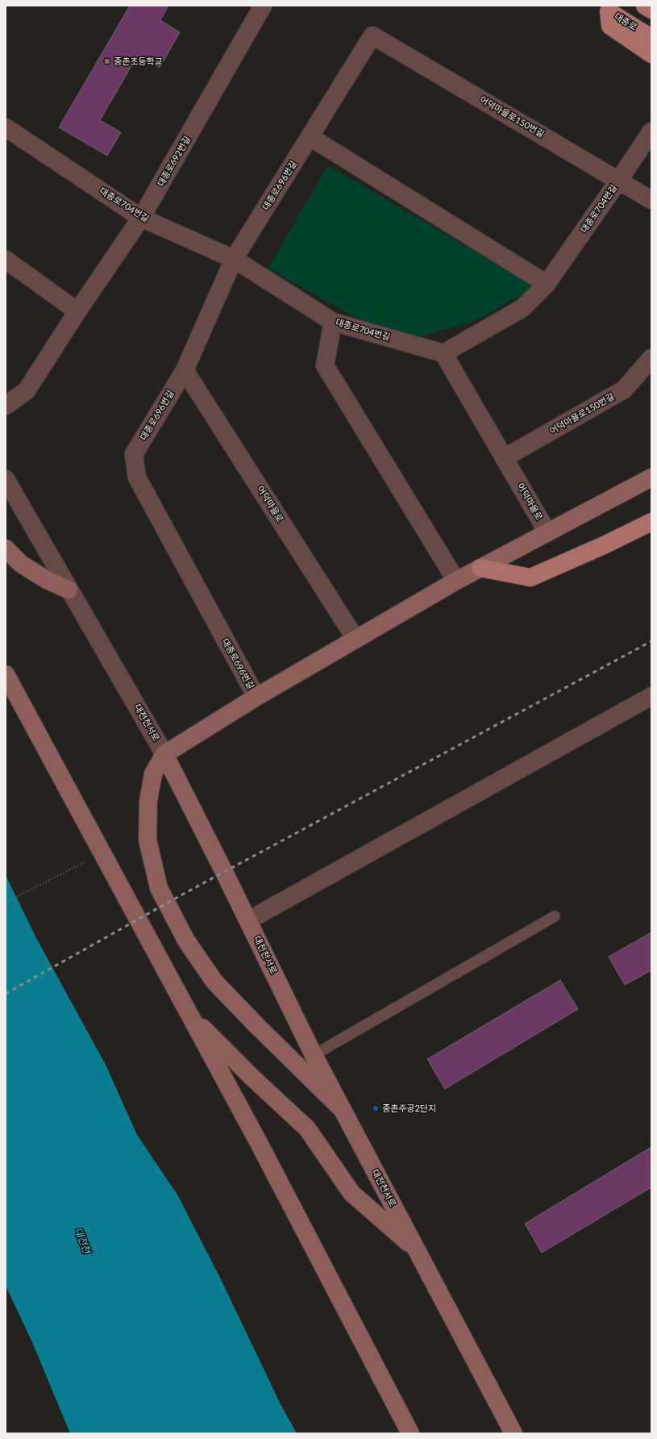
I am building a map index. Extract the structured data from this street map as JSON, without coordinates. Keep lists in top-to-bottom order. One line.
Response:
{"streets":{"main road":["대종로","대전천서로"],"street":["어덕마을로150번길","대종로692번길","대종로696번길","대종로704번길","어덕마을로"]},"crossings":[["어덕마을로150번길","대종로696번길"],["어덕마을로150번길","대종로704번길"],["어덕마을로150번길","어덕마을로"],["대종로692번길","대종로704번길"],["대종로696번길","대종로704번길"],["대종로696번길","어덕마을로"],["대종로704번길","어덕마을로"]],"water":["대전천"],"places":["중촌초등학교","중촌주공2단지"]}
